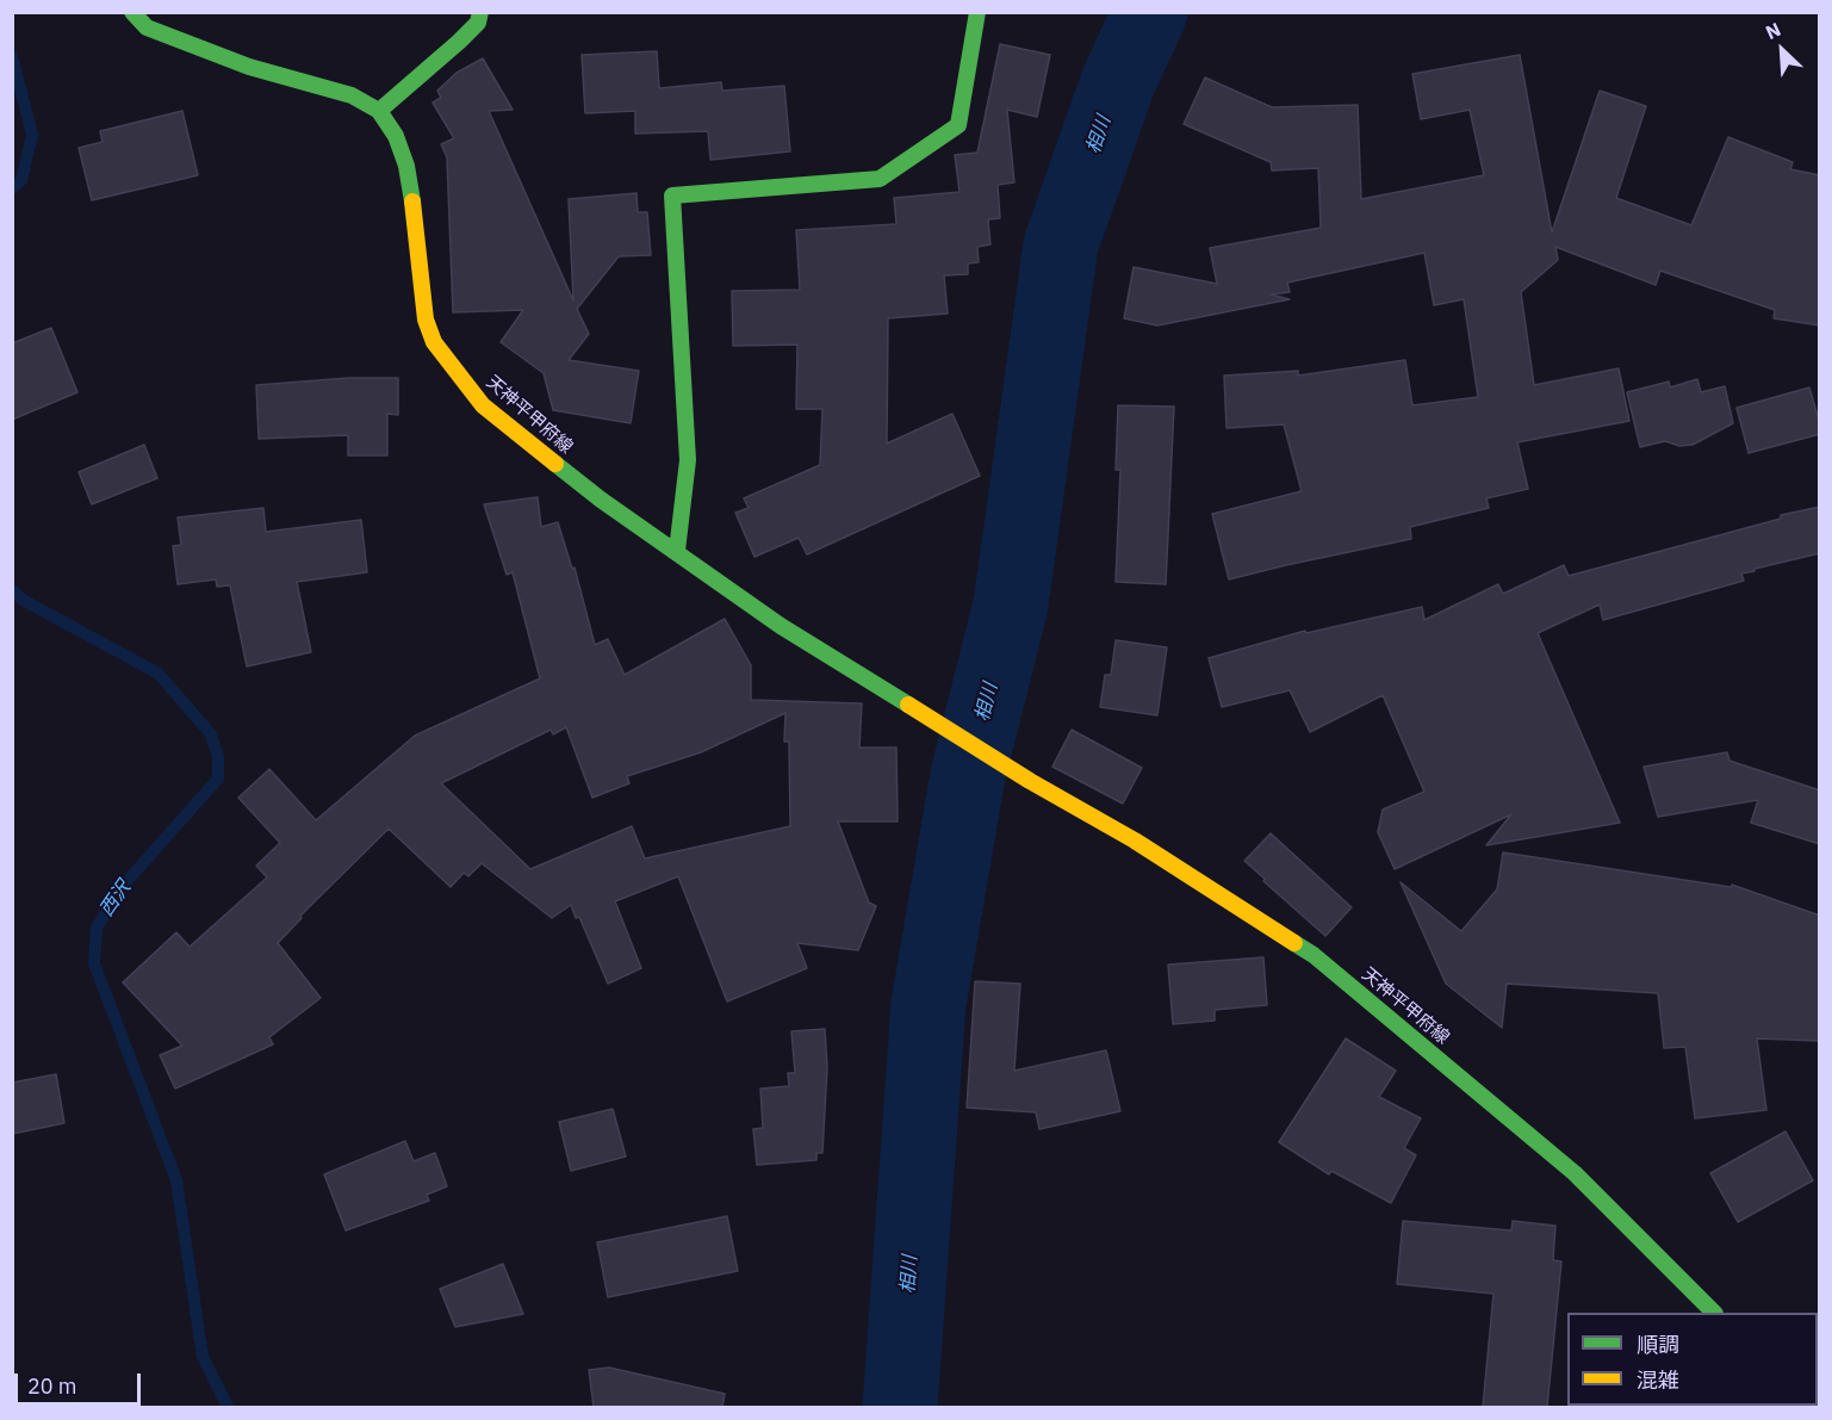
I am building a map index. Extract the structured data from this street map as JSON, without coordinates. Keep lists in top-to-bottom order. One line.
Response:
{"streets":{"main road":["天神平甲府線"]},"water":["相川","西沢"],"legend":["順調","混雑"],"scale_bar":"20 m","north":"top left"}
